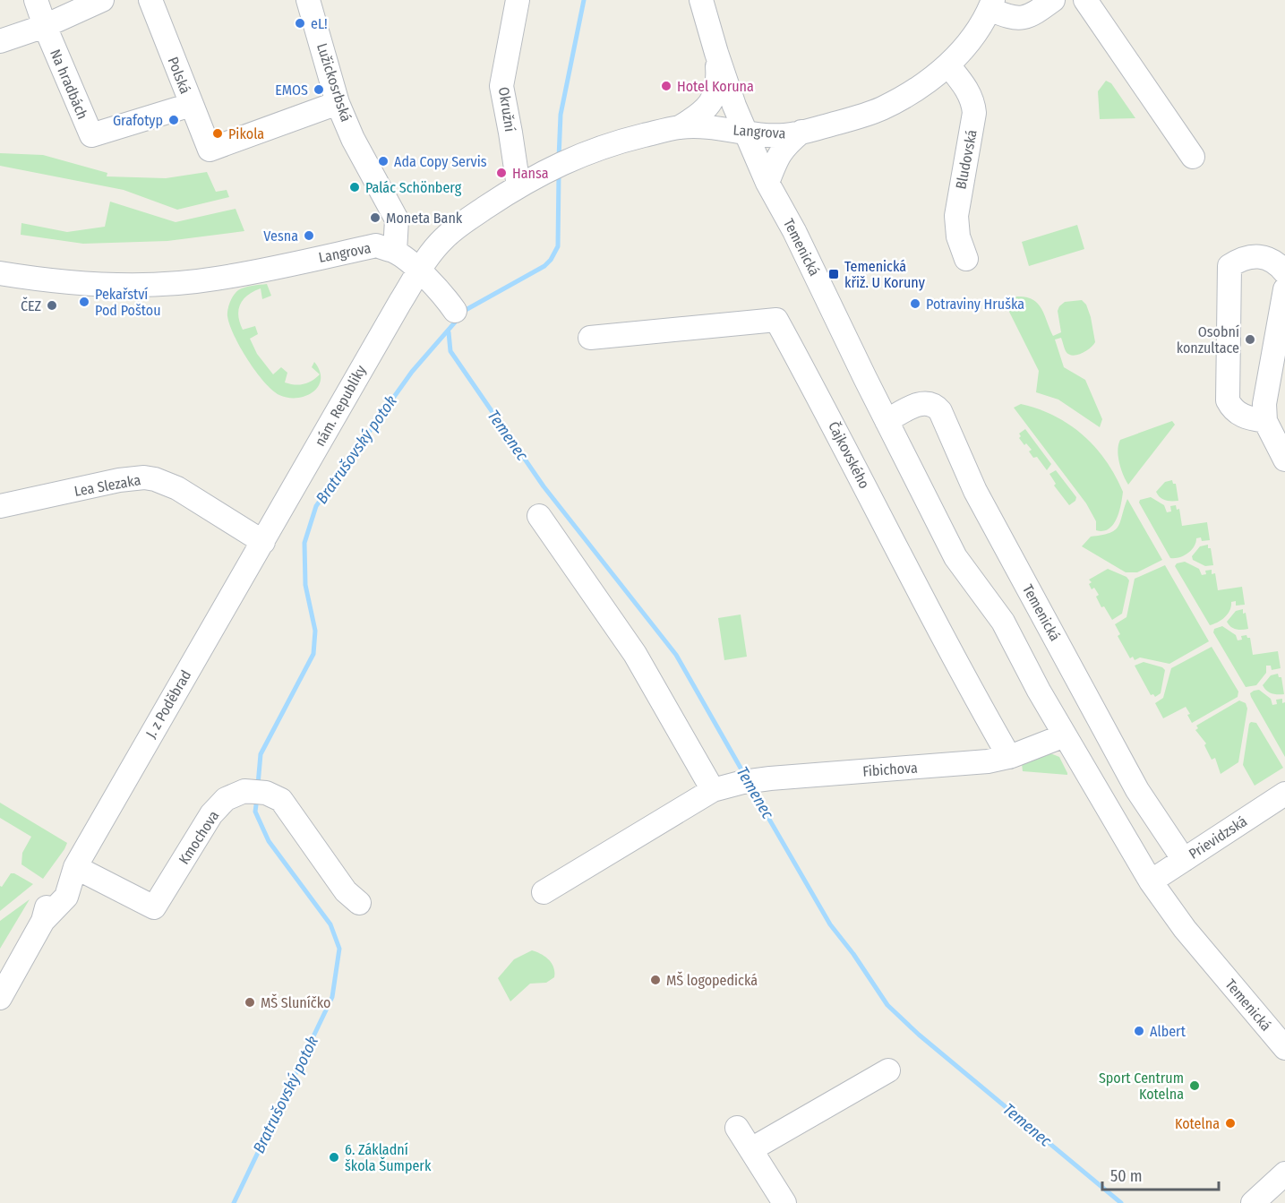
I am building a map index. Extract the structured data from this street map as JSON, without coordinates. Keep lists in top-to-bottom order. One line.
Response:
{"streets":{"street":["Polská","Lužickosrbská","Na hradbách","Okružní","Langrova","Bludovská","Temenická","nám. Republiky","Čajkovského","Lea Slezaka","J. z Poděbrad","Fibichova","Kmochova","Prievidzská"]},"crossings":[["Polská","Lužickosrbská"],["Polská","Na hradbách"],["Lužickosrbská","Langrova"],["Okružní","Langrova"],["Langrova","Bludovská"],["Langrova","Temenická"],["Langrova","nám. Republiky"],["Temenická","Fibichova"],["Temenická","Prievidzská"],["nám. Republiky","Lea Slezaka"],["nám. Republiky","J. z Poděbrad"],["Čajkovského","Fibichova"],["Lea Slezaka","J. z Poděbrad"],["J. z Poděbrad","Kmochova"]],"water":["Temenec","Bratrušovský potok"],"places":{"other":["eL!","Hotel Koruna","EMOS","Grafotyp","Pikola","Ada Copy Servis","Hansa","Palác Schönberg","Moneta Bank","Vesna","Pekařství Pod Poštou","Potraviny Hruška","ČEZ","Osobní konzultace","MŠ logopedická","MŠ Sluníčko","Albert","Sport Centrum Kotelna","Kotelna","6. Základní škola Šumperk"],"transit":["Temenická křiž. U Koruny"]},"scale_bar":"50 m"}
